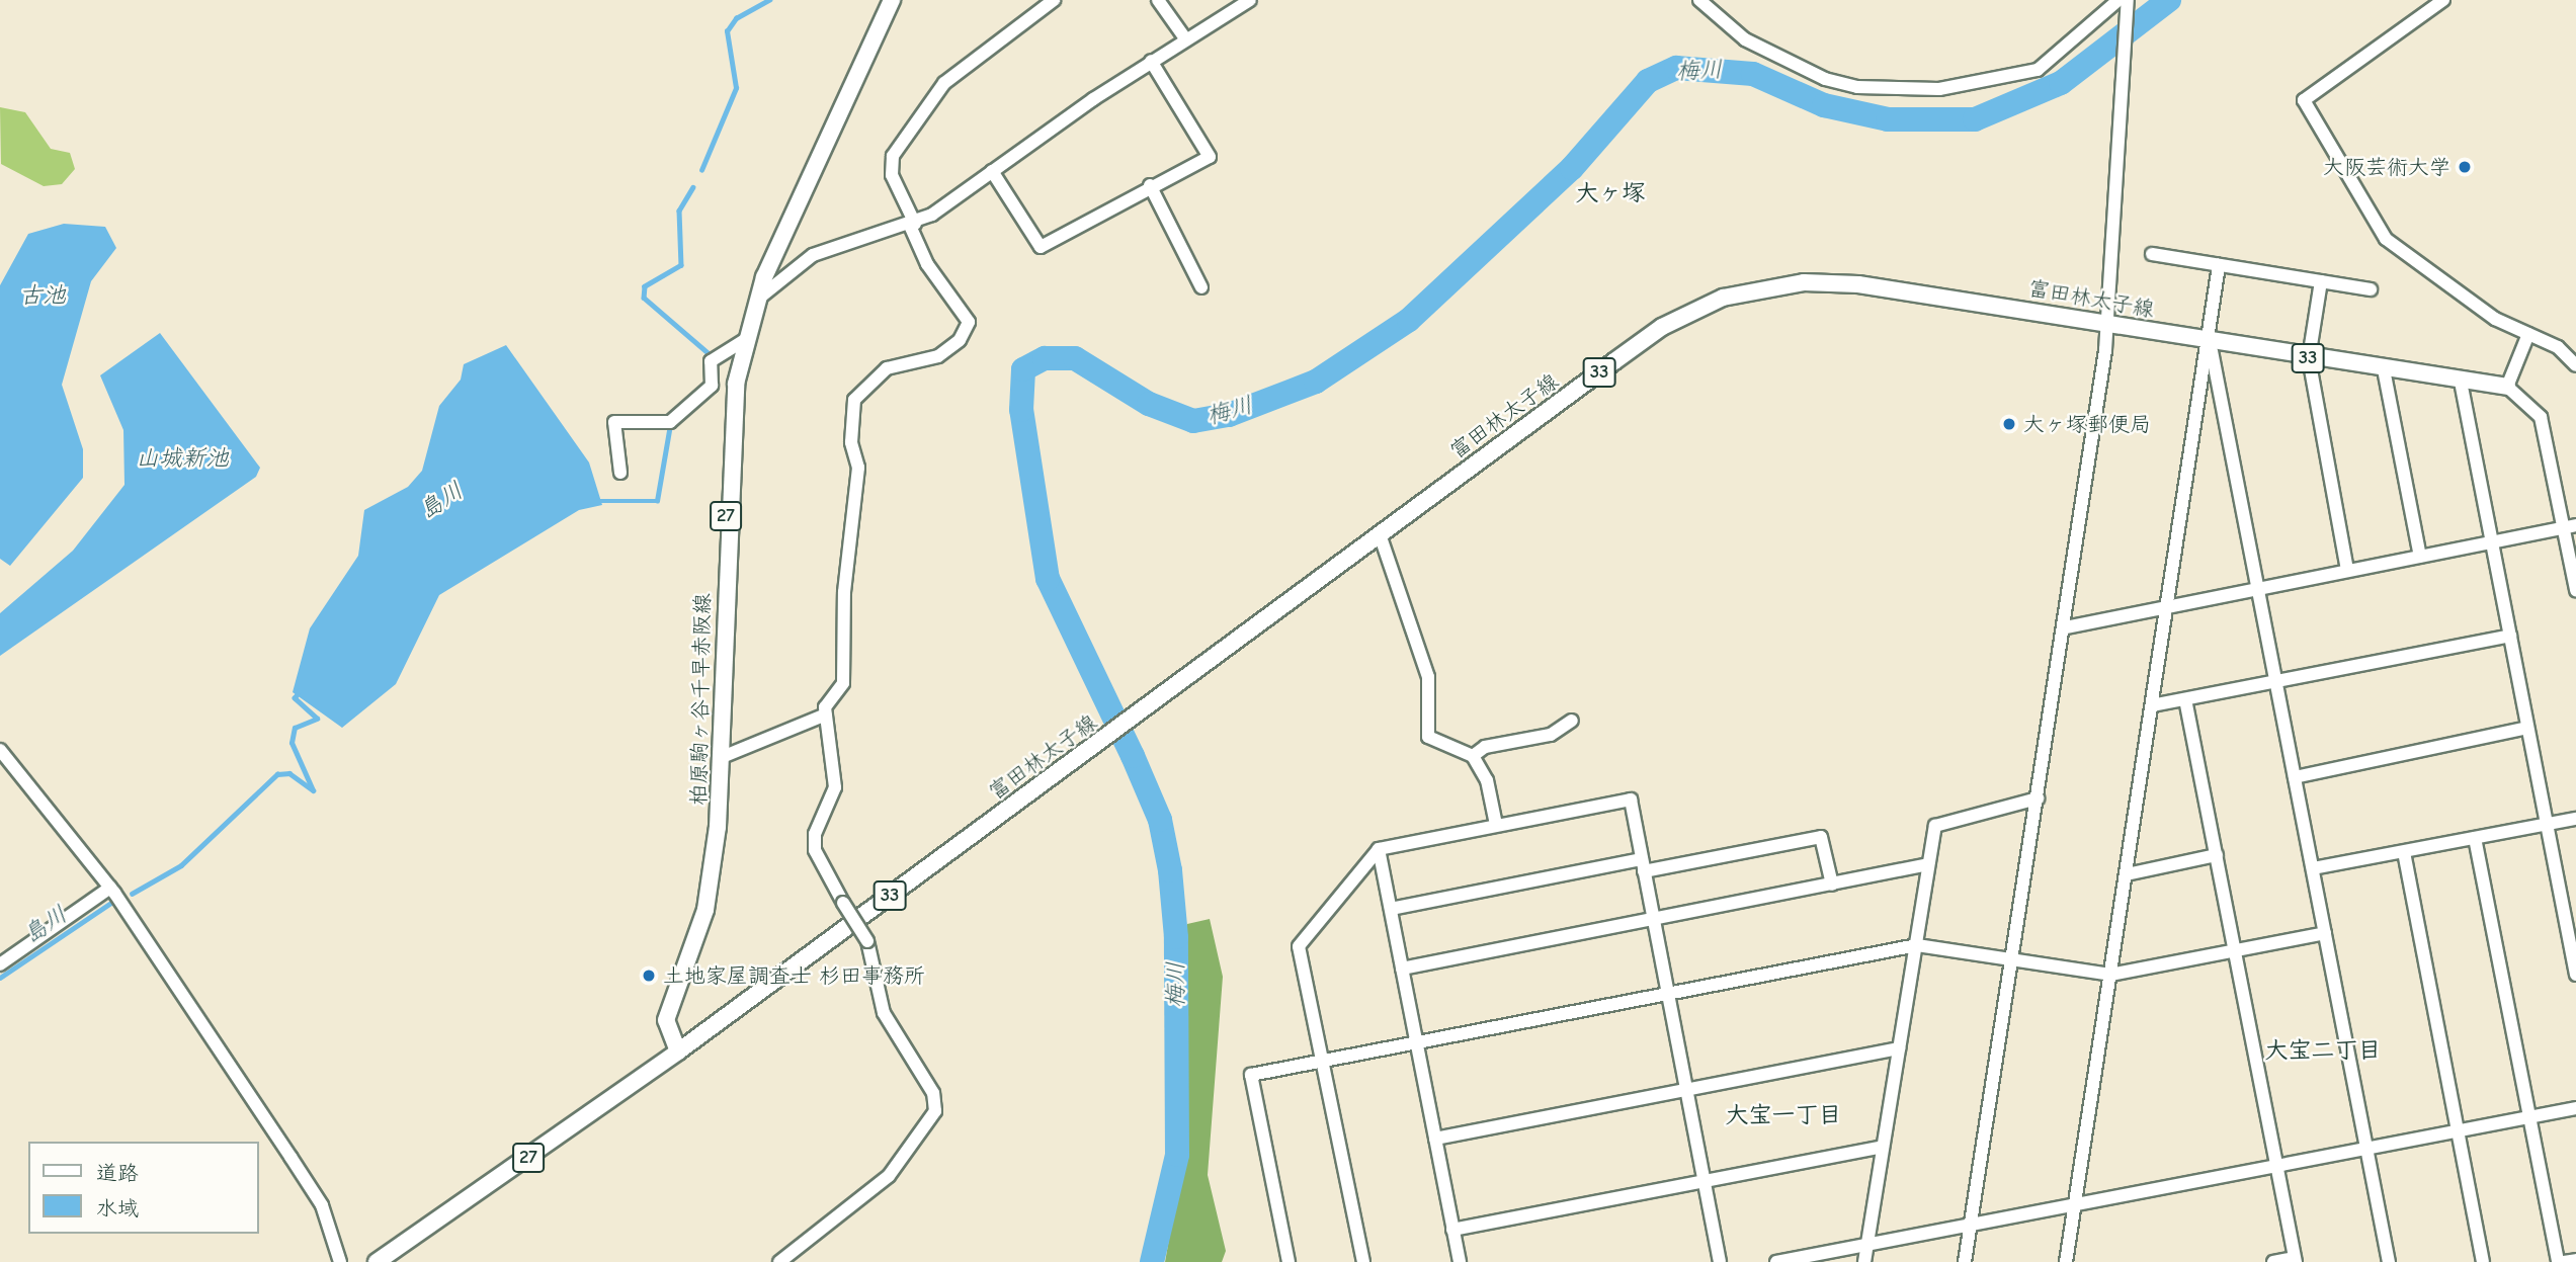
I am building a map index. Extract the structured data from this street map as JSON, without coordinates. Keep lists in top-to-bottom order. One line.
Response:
{"streets":{"main road":["富田林太子線","33","27","柏原駒ヶ谷千早赤阪線"]},"crossings":[["富田林太子線","27"],["富田林太子線","柏原駒ヶ谷千早赤阪線"],["27","柏原駒ヶ谷千早赤阪線"]],"districts":["大ヶ塚","大宝二丁目","大宝一丁目"],"water":["梅川","古池","山城新池","島川"],"places":["大阪芸術大学","大ヶ塚郵便局","土地家屋調査士 杉田事務所"],"legend":["道路","水域"]}
